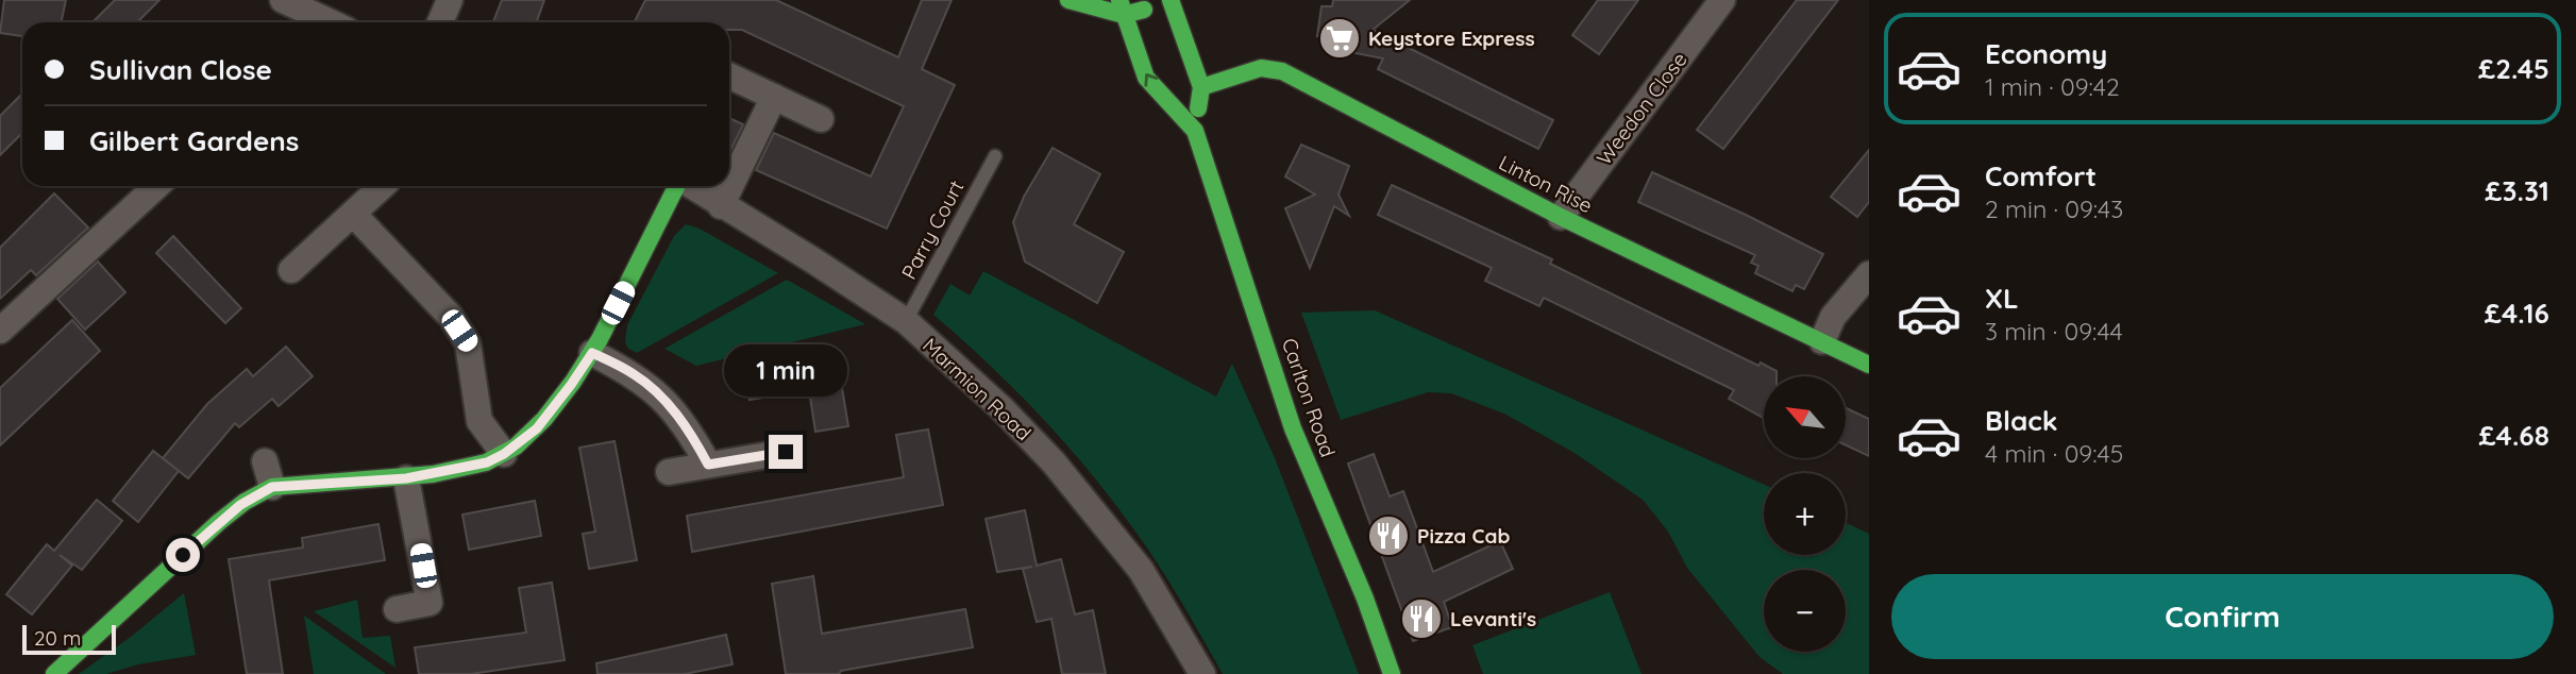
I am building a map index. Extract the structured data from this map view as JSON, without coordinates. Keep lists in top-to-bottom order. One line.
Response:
{"streets":{"street":["Weedon Close","Linton Rise","Marmion Road","Carlton Road"],"lane":["Parry Court"]},"crossings":[["Weedon Close","Linton Rise"],["Linton Rise","Carlton Road"],["Parry Court","Marmion Road"]],"places":{"supermarket":["Keystore Express"],"restaurant":["Pizza Cab","Levanti's"]},"scale_bar":"20 m","north":"top left","page":{"list":[{"name":"Economy","note":"1 min · 09:42","value":"£2.45"},{"name":"Comfort","note":"2 min · 09:43","value":"£3.31"},{"name":"XL","note":"3 min · 09:44","value":"£4.16"},{"name":"Black","note":"4 min · 09:45","value":"£4.68"}],"banner":["Sullivan Close","Gilbert Gardens"],"bubble":"1 min","map_buttons":["+","−"],"buttons":"Confirm","scale":"20 m"}}
